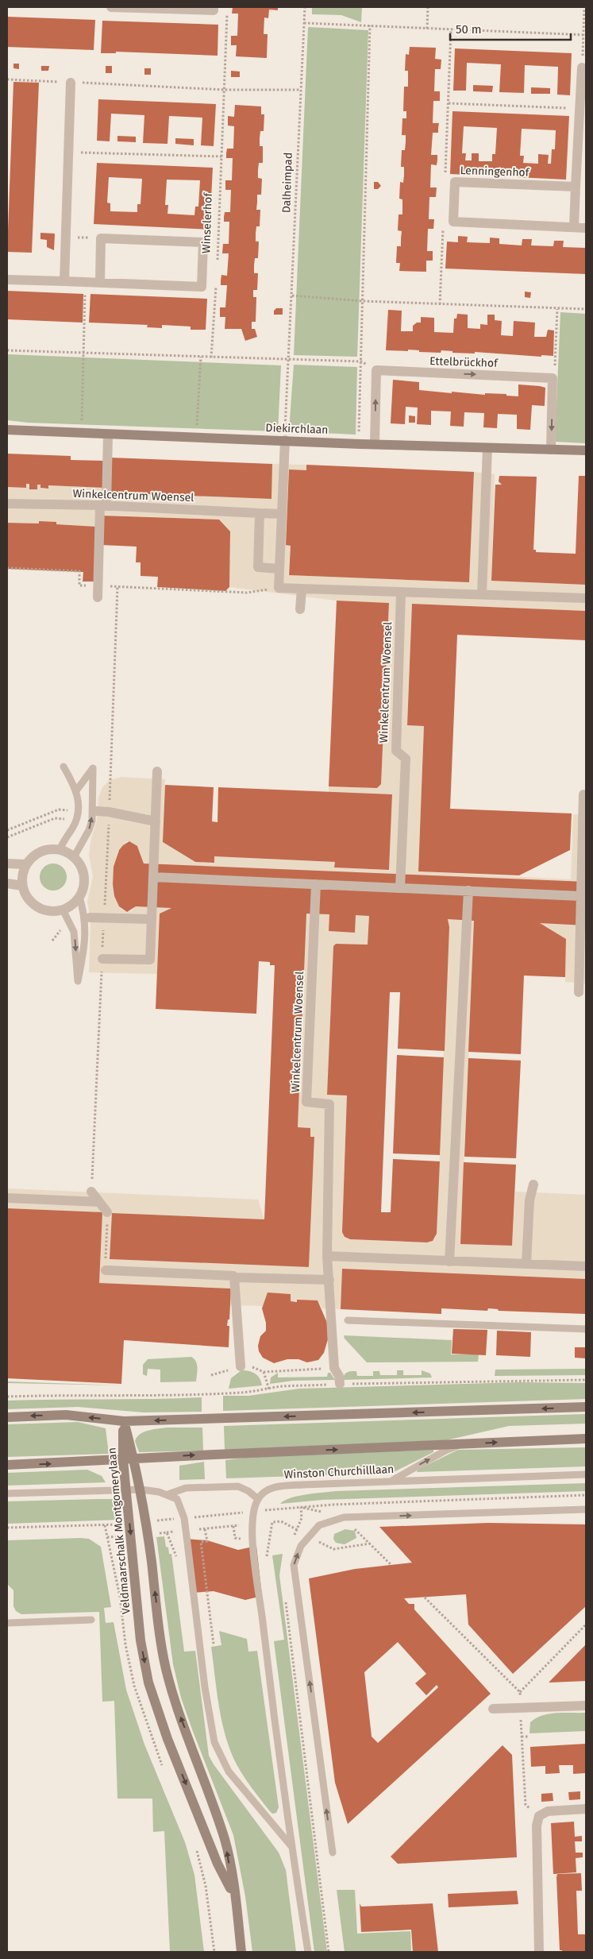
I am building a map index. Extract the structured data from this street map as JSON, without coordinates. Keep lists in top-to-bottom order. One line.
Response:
{"streets":{"main road":["Diekirchlaan","Winston Churchilllaan","Veldmaarschalk Montgomerylaan"],"street":["Lenningenhof","Winselerhof","Ettelbrückhof","Winkelcentrum Woensel"],"path":["Dalheimpad"]},"crossings":[["Dalheimpad","Diekirchlaan"],["Ettelbrückhof","Diekirchlaan"],["Winston Churchilllaan","Veldmaarschalk Montgomerylaan"]],"scale_bar":"50 m"}
